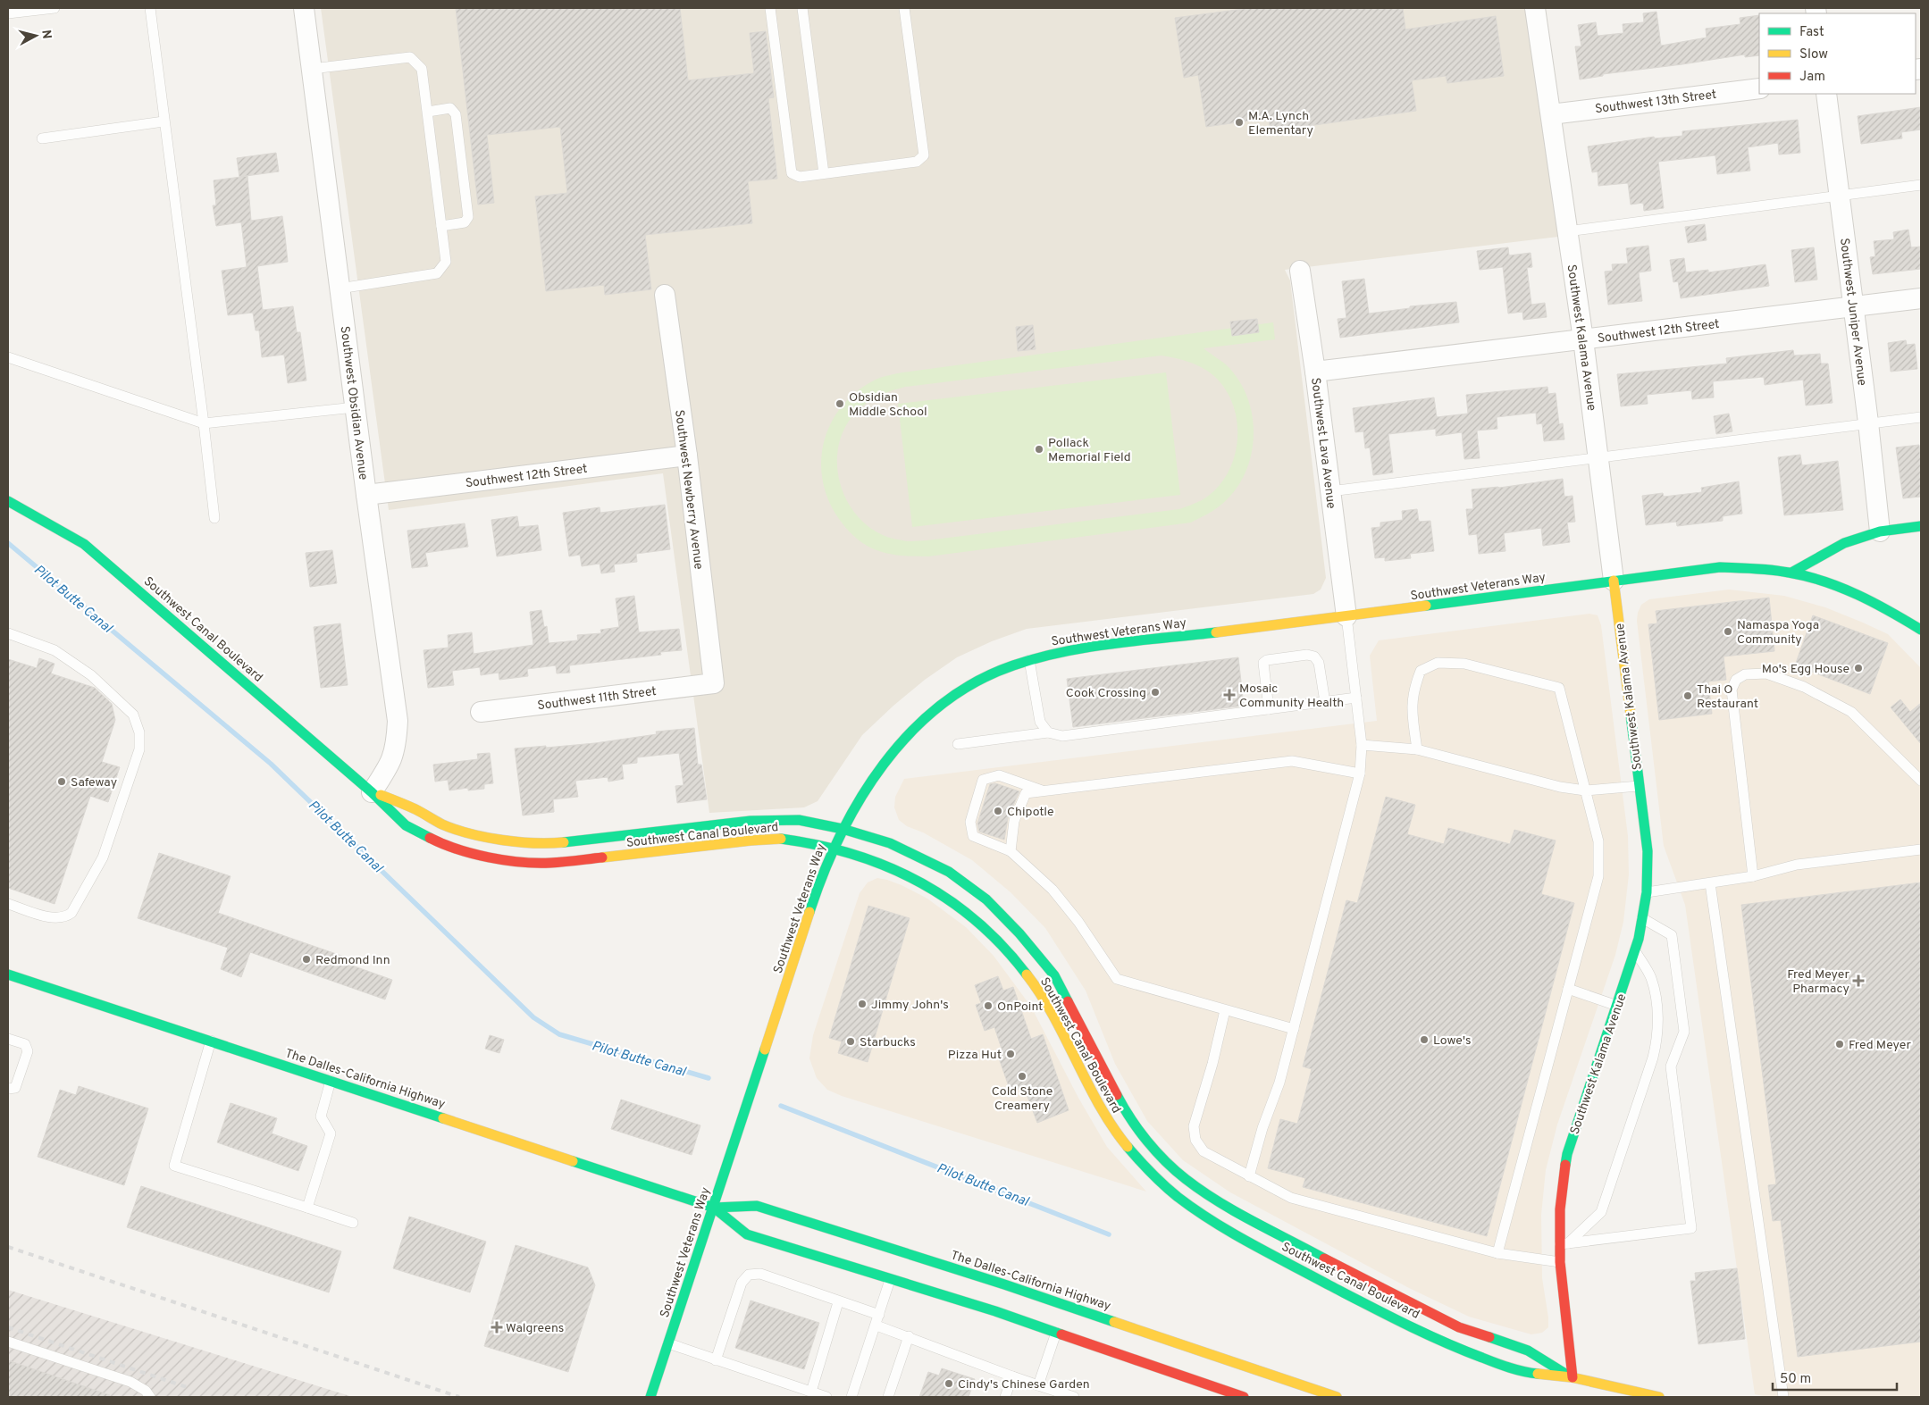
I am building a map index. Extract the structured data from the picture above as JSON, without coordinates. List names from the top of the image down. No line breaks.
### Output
{"streets":{"main road":["Southwest Kalama Avenue","Southwest Veterans Way","Southwest Canal Boulevard","The Dalles-California Highway"],"street":["Southwest 13th Street","Southwest Juniper Avenue","Southwest 12th Street","Southwest Obsidian Avenue","Southwest Lava Avenue","Southwest Newberry Avenue","Southwest 11th Street"]},"crossings":[["Southwest 13th Street","Southwest Kalama Avenue"],["Southwest Juniper Avenue","Southwest 12th Street"],["Southwest 12th Street","Southwest Kalama Avenue"],["Southwest 12th Street","Southwest Obsidian Avenue"],["Southwest 12th Street","Southwest Lava Avenue"],["Southwest 12th Street","Southwest Newberry Avenue"],["Southwest Kalama Avenue","Southwest Veterans Way"],["Southwest Kalama Avenue","Southwest Canal Boulevard"],["Southwest Obsidian Avenue","Southwest Canal Boulevard"],["Southwest Lava Avenue","Southwest Veterans Way"],["Southwest Newberry Avenue","Southwest 11th Street"],["Southwest Veterans Way","Southwest Canal Boulevard"],["Southwest Veterans Way","The Dalles-California Highway"]],"water":["Pilot Butte Canal"],"places":{"other":["M.A. Lynch Elementary","Obsidian Middle School","Pollack Memorial Field","Namaspa Yoga Community","Mo's Egg House","Cook Crossing","Thai O Restaurant","Safeway","Chipotle","Redmond Inn","Jimmy John's","OnPoint","Lowe's","Starbucks","Fred Meyer","Pizza Hut","Cold Stone Creamery","Cindy's Chinese Garden"],"health":["Mosaic Community Health","Fred Meyer Pharmacy","Walgreens"]},"legend":["Fast","Slow","Jam"],"scale_bar":"50 m","north":"right"}
